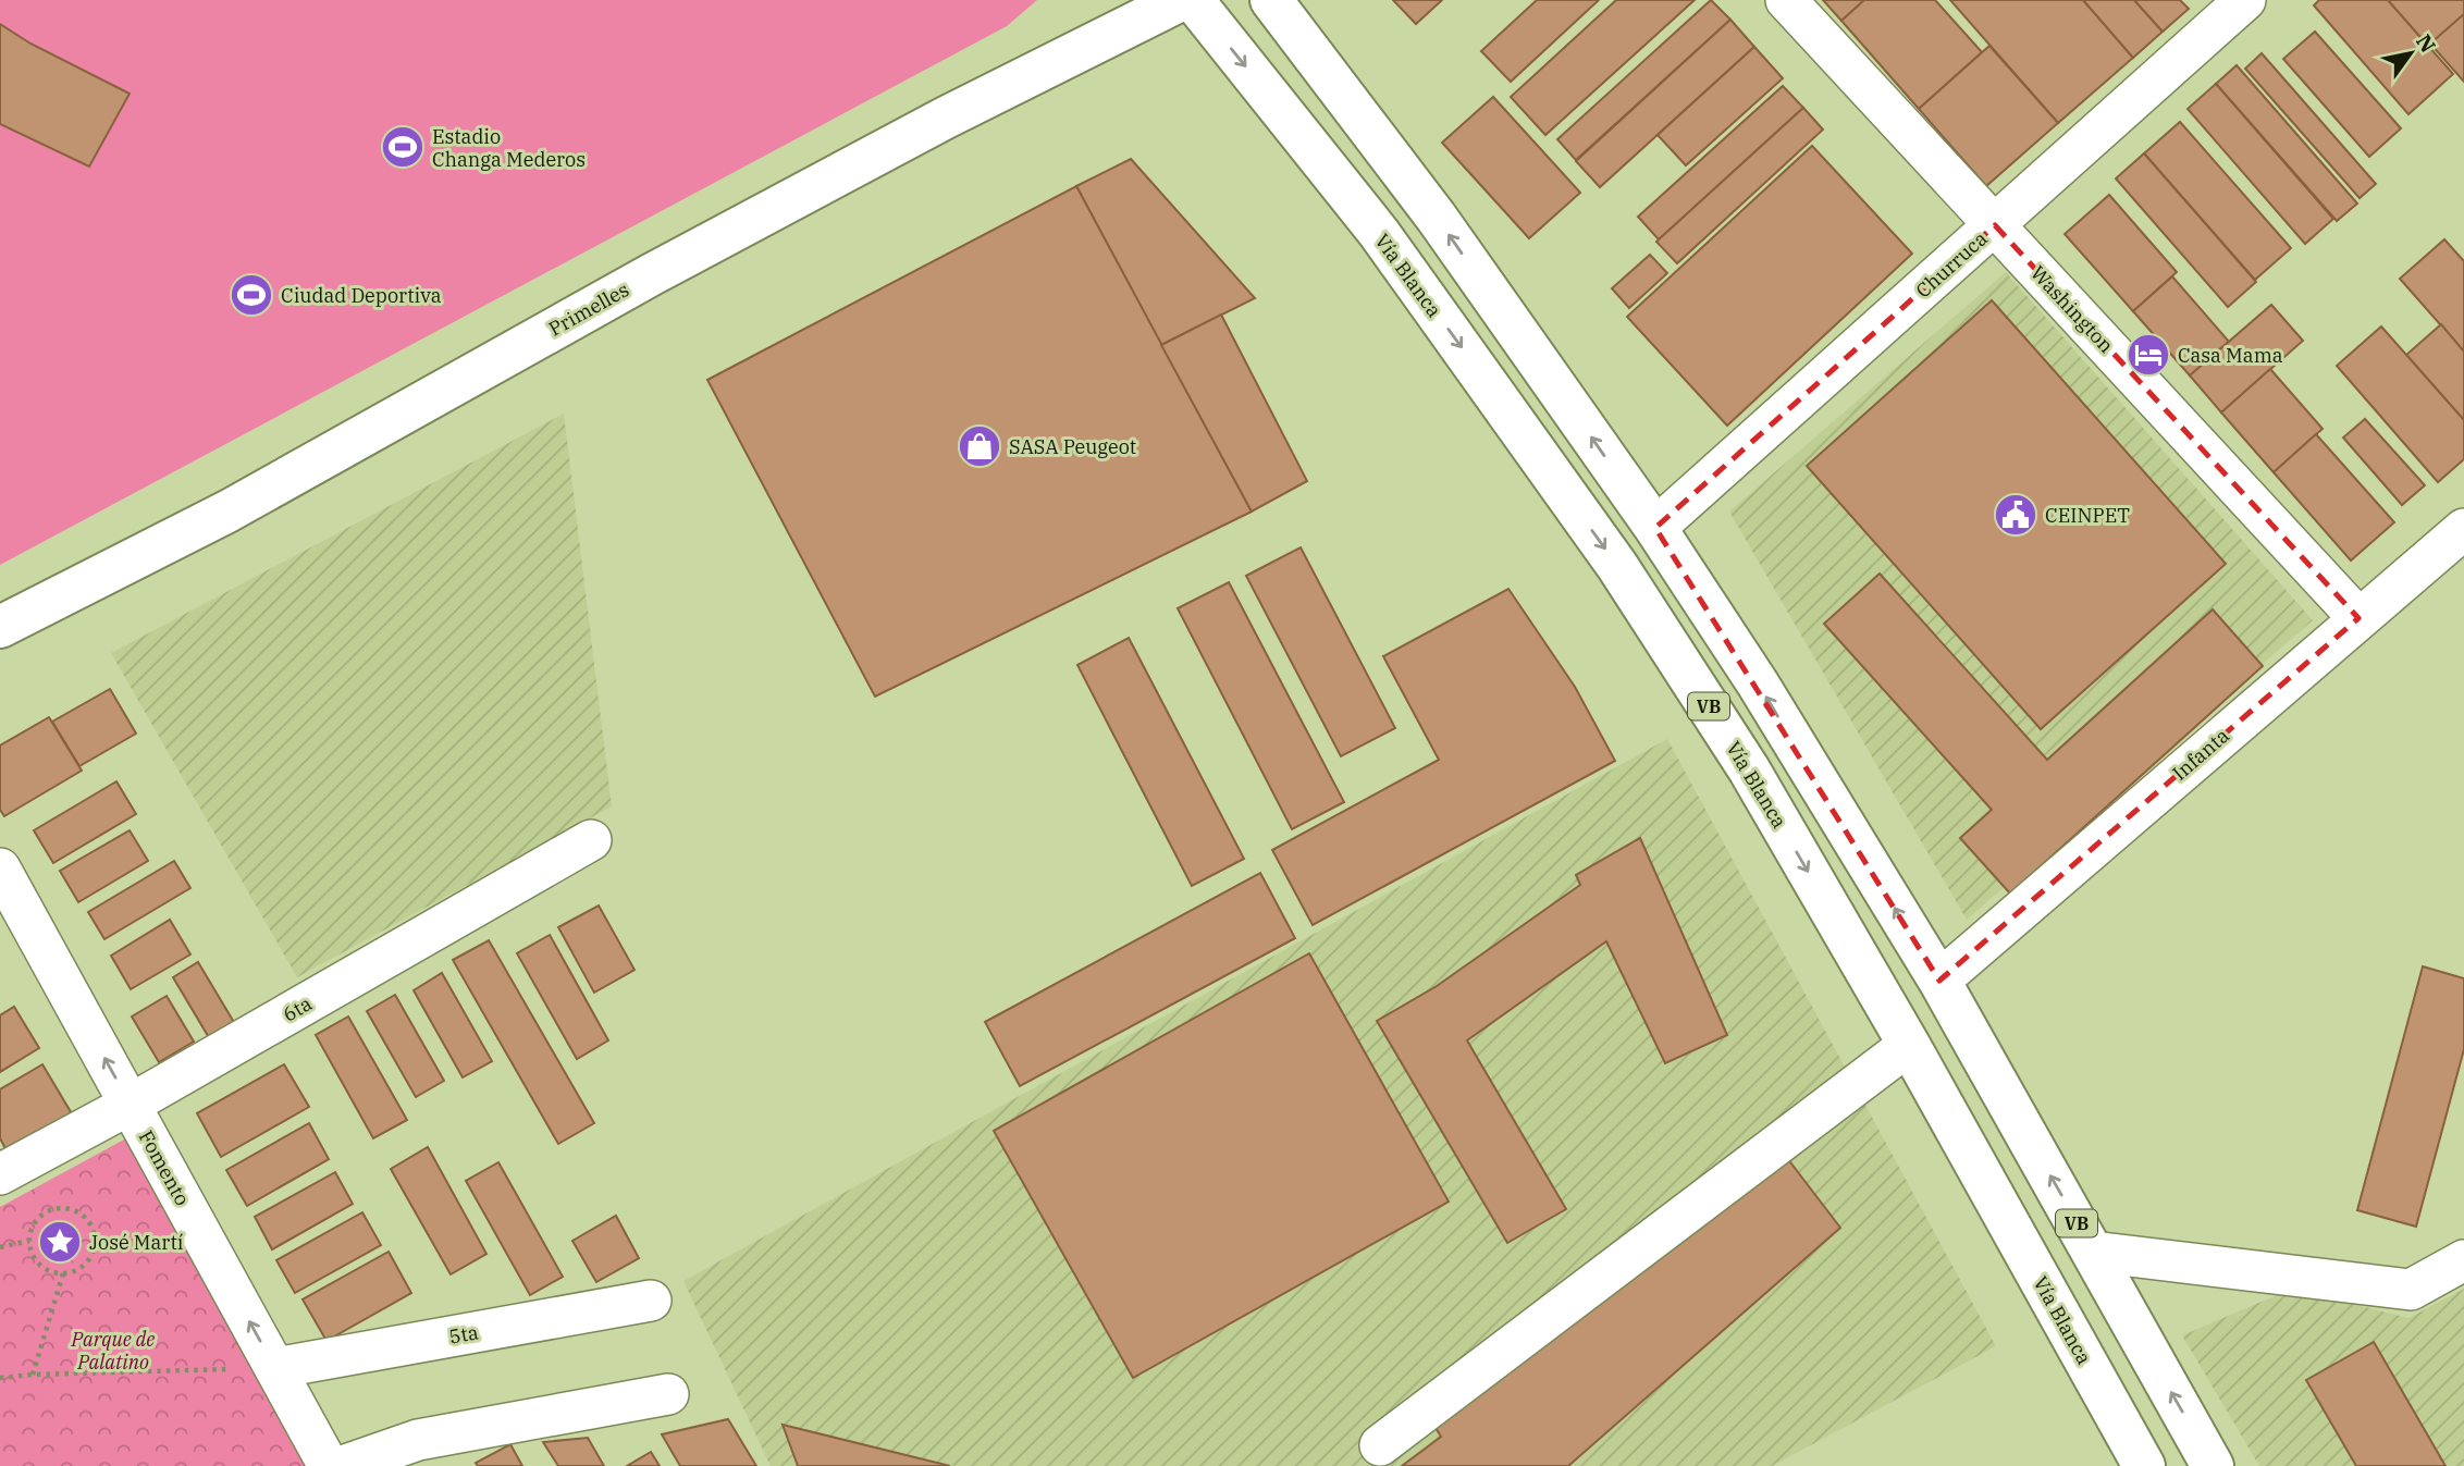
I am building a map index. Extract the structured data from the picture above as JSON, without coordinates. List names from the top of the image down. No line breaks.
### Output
{"streets":{"main road":["Vía Blanca","Primelles","VB"],"street":["Churruca","Washington","Infanta","6ta","Fomento","5ta"]},"crossings":[["Churruca","Washington"],["Churruca","VB"],["Washington","Infanta"],["VB","Infanta"],["6ta","Fomento"],["Fomento","5ta"]],"one_way":["Fomento"],"parks":["Parque de Palatino"],"places":{"sports":["Estadio Changa Mederos","Ciudad Deportiva"],"hotel":["Casa Mama"],"shop":["SASA Peugeot"],"public building":["CEINPET"],"place":["José Martí"]},"north":"top right"}
